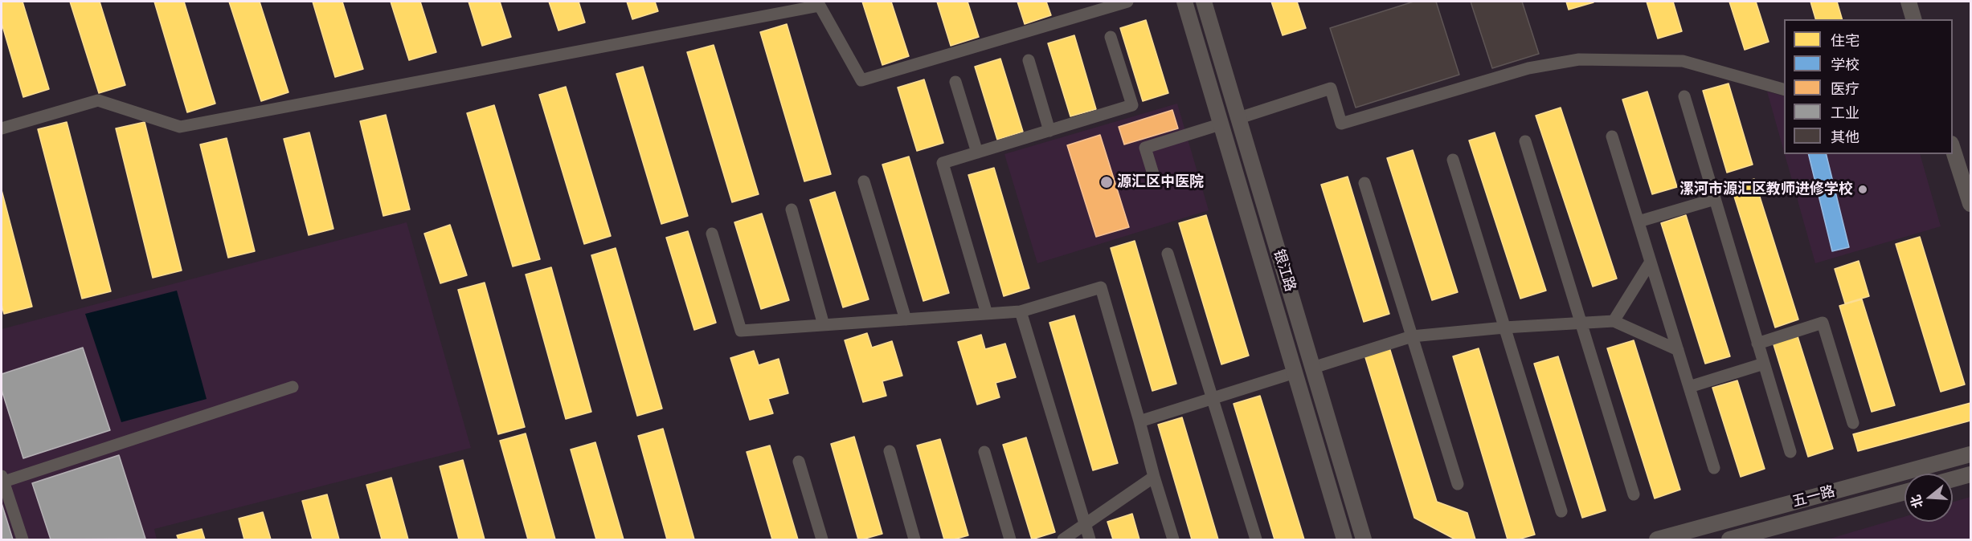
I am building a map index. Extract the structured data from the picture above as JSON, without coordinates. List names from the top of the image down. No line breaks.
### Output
{"streets":{"street":["银江路","五一路"]},"places":["源汇区中医院","漯河市源汇区教师进修学校"],"legend":["住宅","学校","医疗","工业","其他"],"north":"left"}
